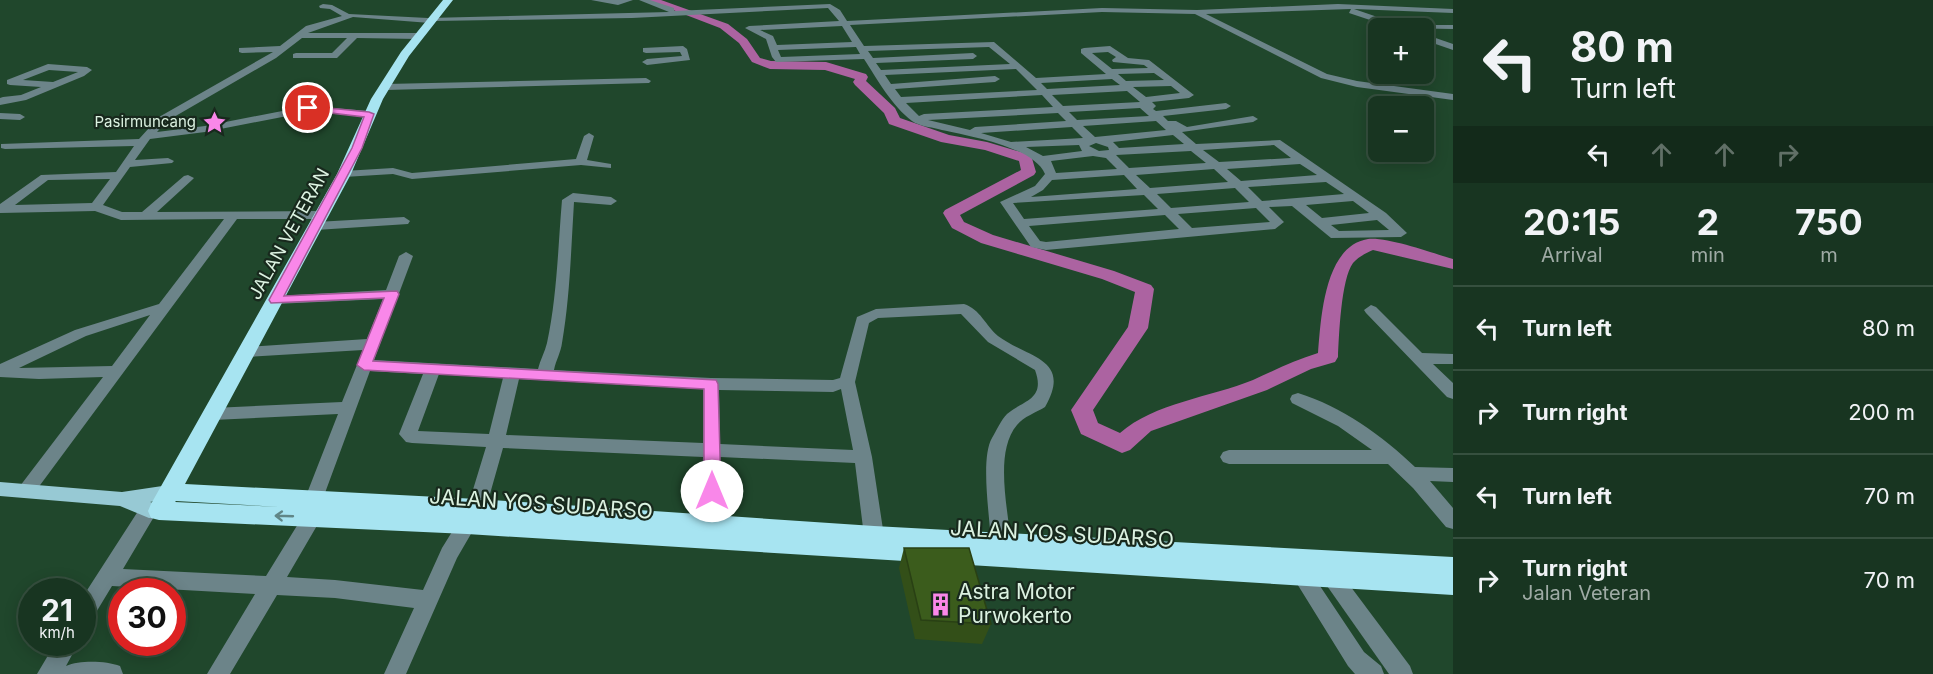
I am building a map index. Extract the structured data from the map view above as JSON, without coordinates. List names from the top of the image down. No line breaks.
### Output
{"streets":{"highway":["JALAN VETERAN","JALAN YOS SUDARSO"]},"crossings":[["JALAN VETERAN","JALAN YOS SUDARSO"]],"places":{"place":["Pasirmuncang"],"building":["Astra Motor Purwokerto"]},"page":{"turn":["80 m","Turn left"],"map_buttons":["+","−"],"eta":["20:15","Arrival","2","min","750","m"],"list":[{"name":"Turn left","value":"80 m"},{"name":"Turn right","value":"200 m"},{"name":"Turn left","value":"70 m"},{"name":"Turn right","note":"Jalan Veteran","value":"70 m"}],"speed":"21 km/h","limit":"30"}}
